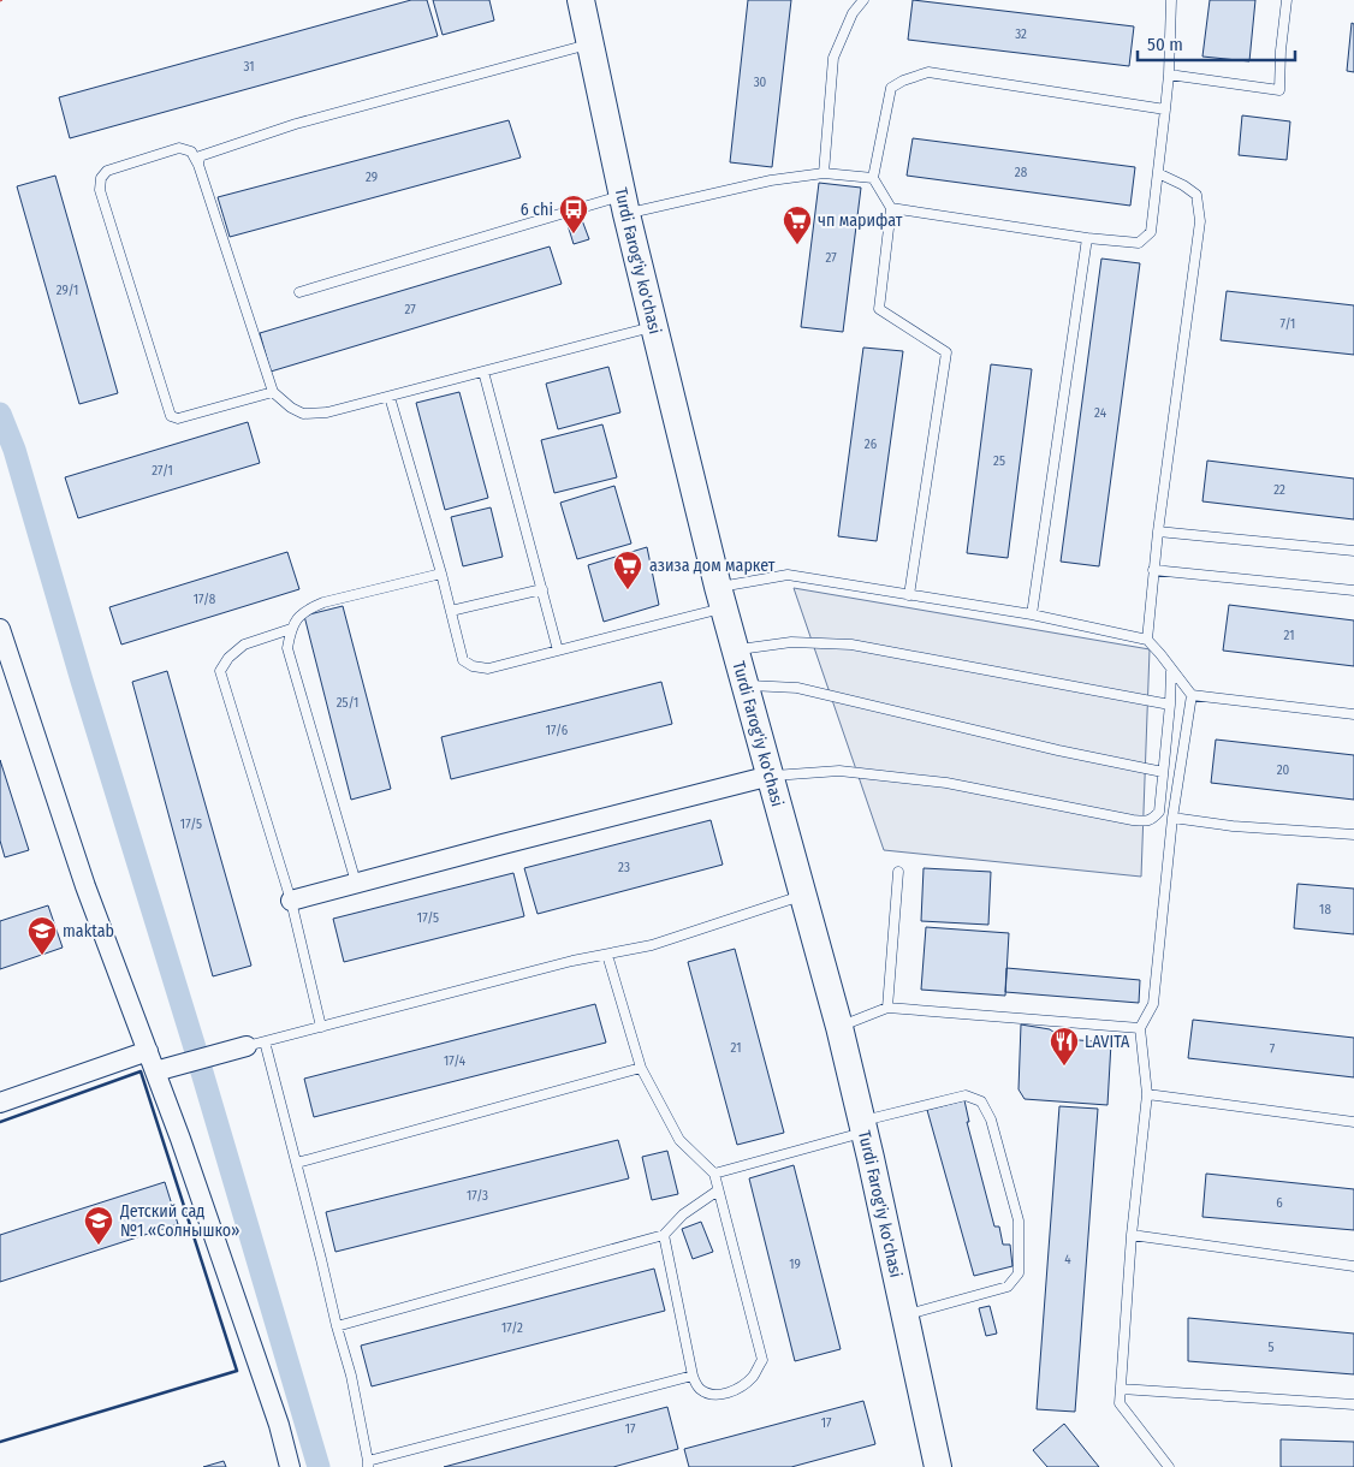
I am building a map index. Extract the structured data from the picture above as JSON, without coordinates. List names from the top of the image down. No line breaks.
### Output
{"streets":{"street":["Turdi Farog'iy ko'chasi"]},"places":{"bus stop":["6 chi"],"supermarket":["чп марифат","азиза дом маркет"],"school or university":["maktab","Детский сад №1 «Солнышко»"],"restaurant":["LAVITA"]},"house_numbers":["32","31","30","28","29","27","29/1","27","7/1","24","26","25","27/1","22","17/8","21","25/1","17/6","20","17/5","23","18","17/5","21","7","17/4","17/3","6","4","19","17/2","5","17","17"],"scale_bar":"50 m"}
